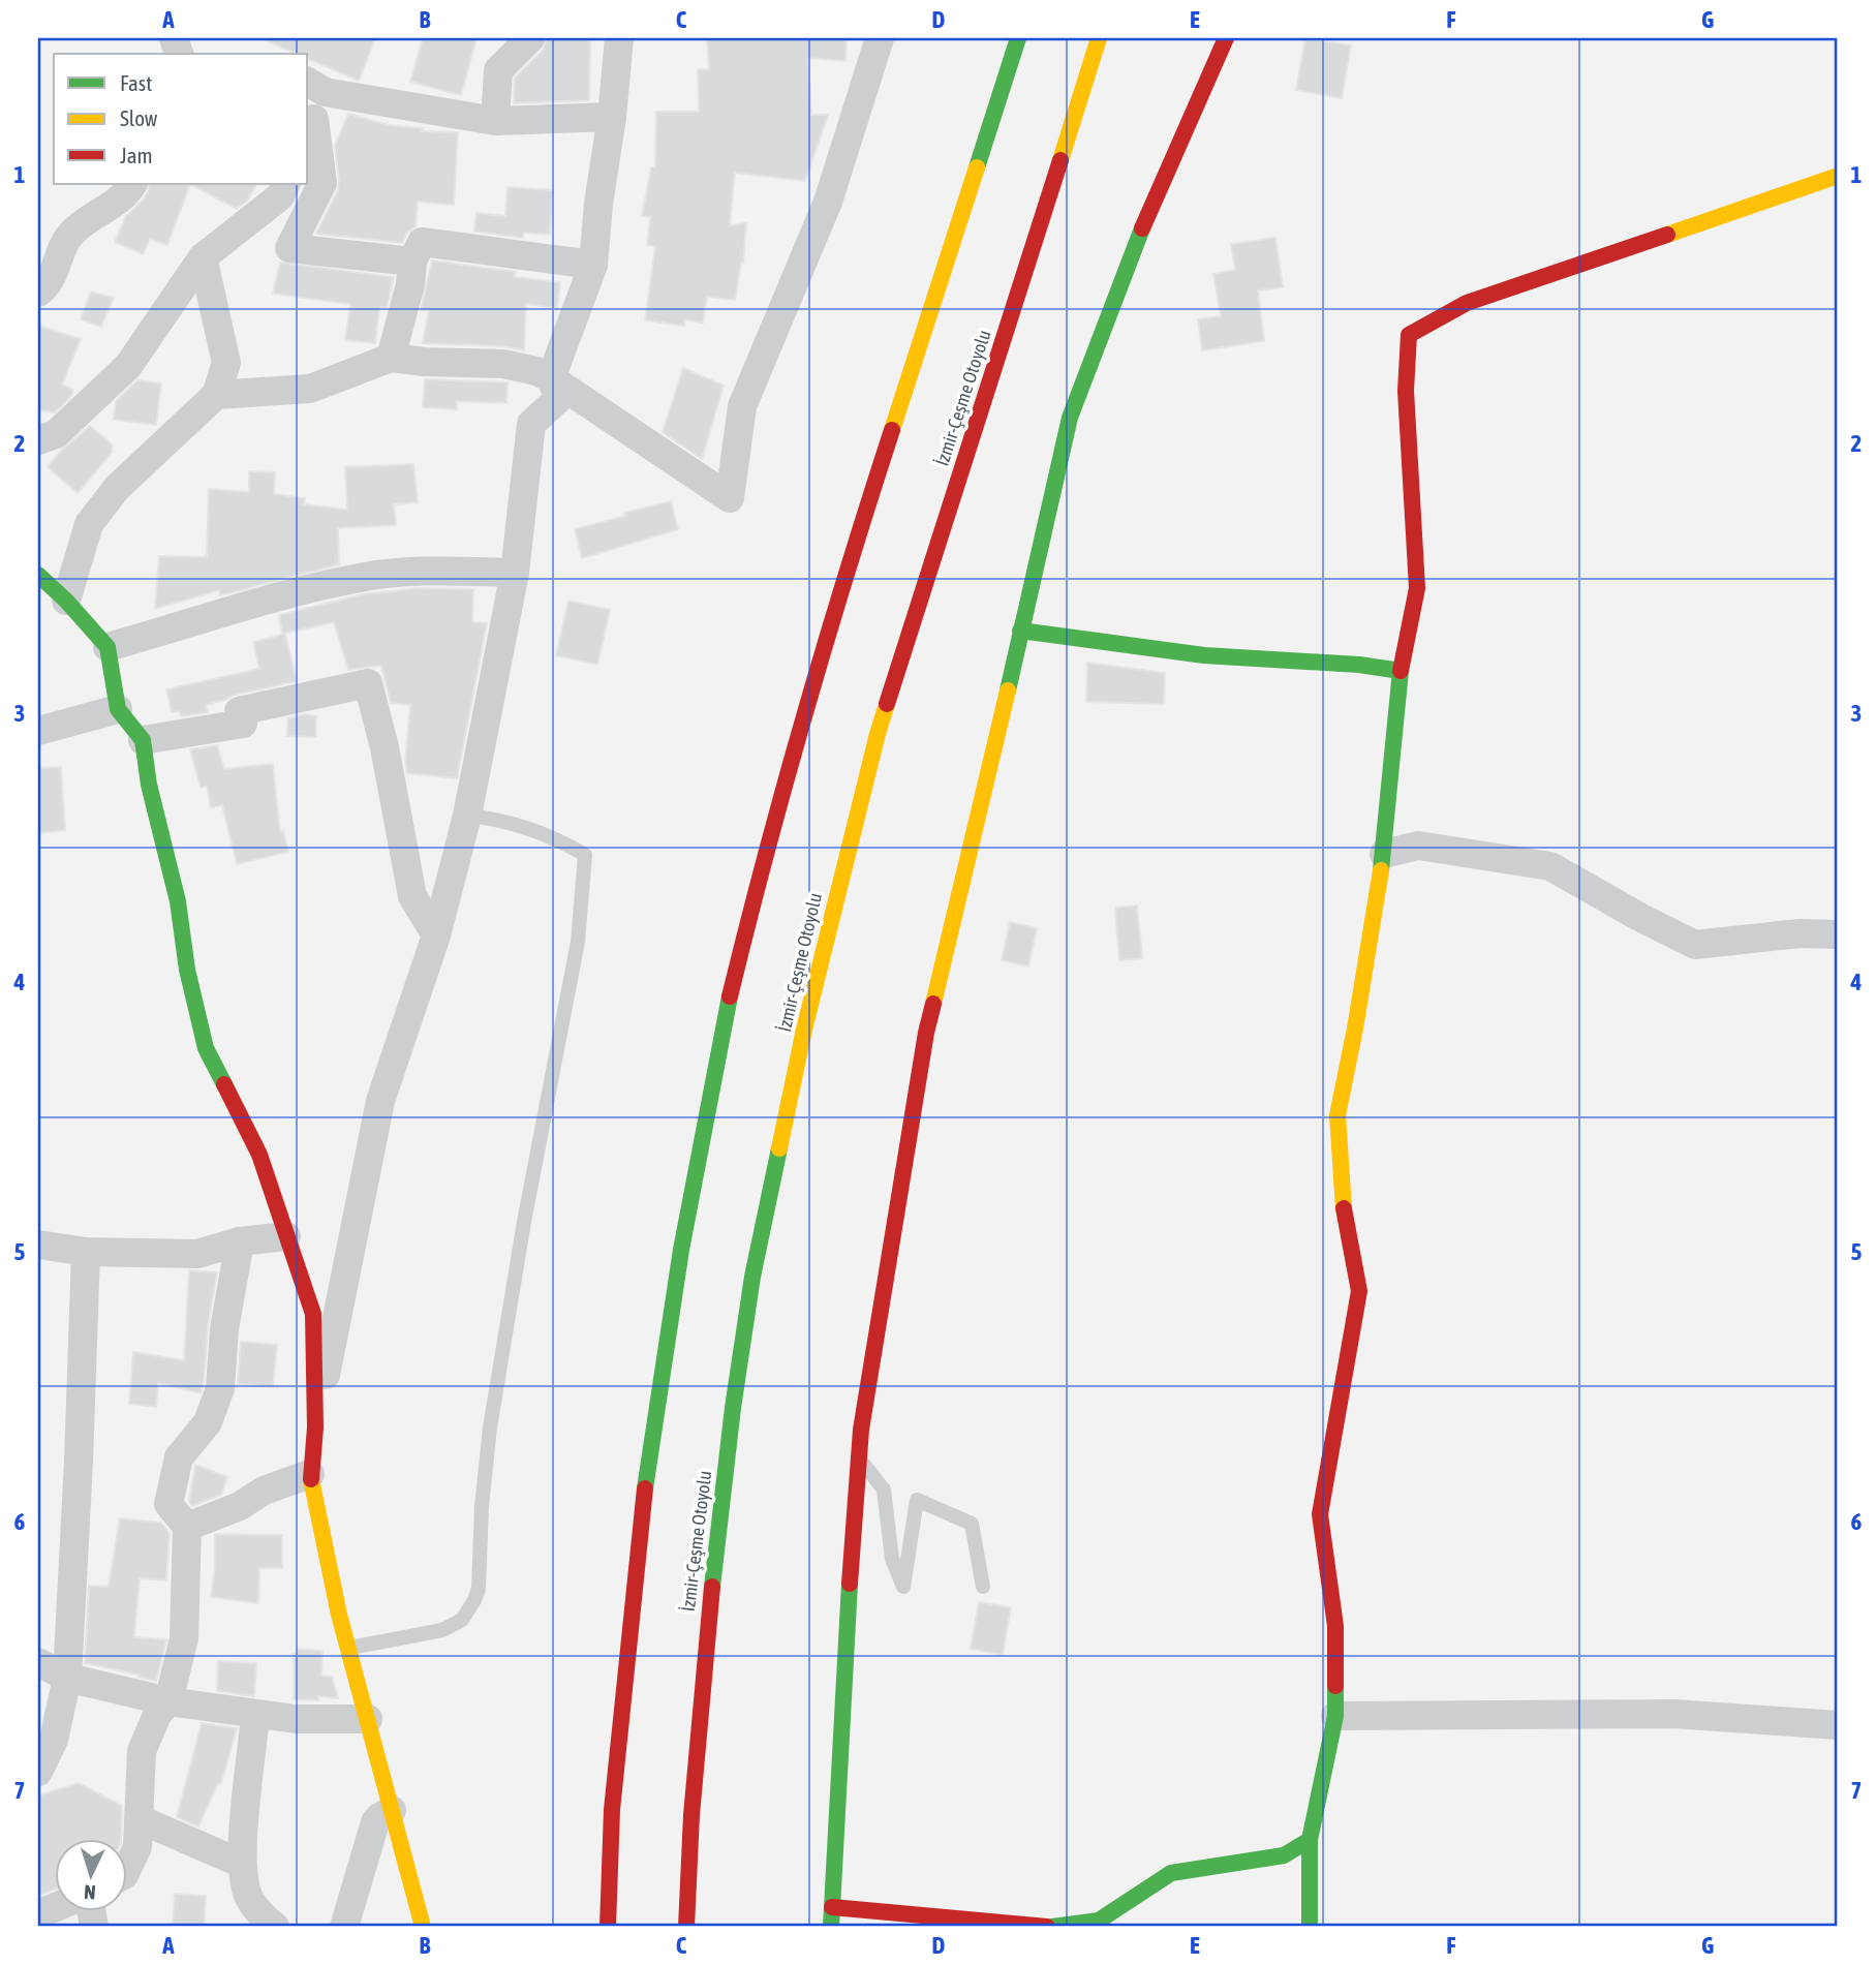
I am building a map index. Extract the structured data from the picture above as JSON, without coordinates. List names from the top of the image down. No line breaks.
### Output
{"streets":{"main road":["İzmir-Çeşme Otoyolu"]},"legend":["Fast","Slow","Jam"],"north":"bottom","grid":{"columns":["A","B","C","D","E","F","G"],"rows":["1","2","3","4","5","6","7"]}}
